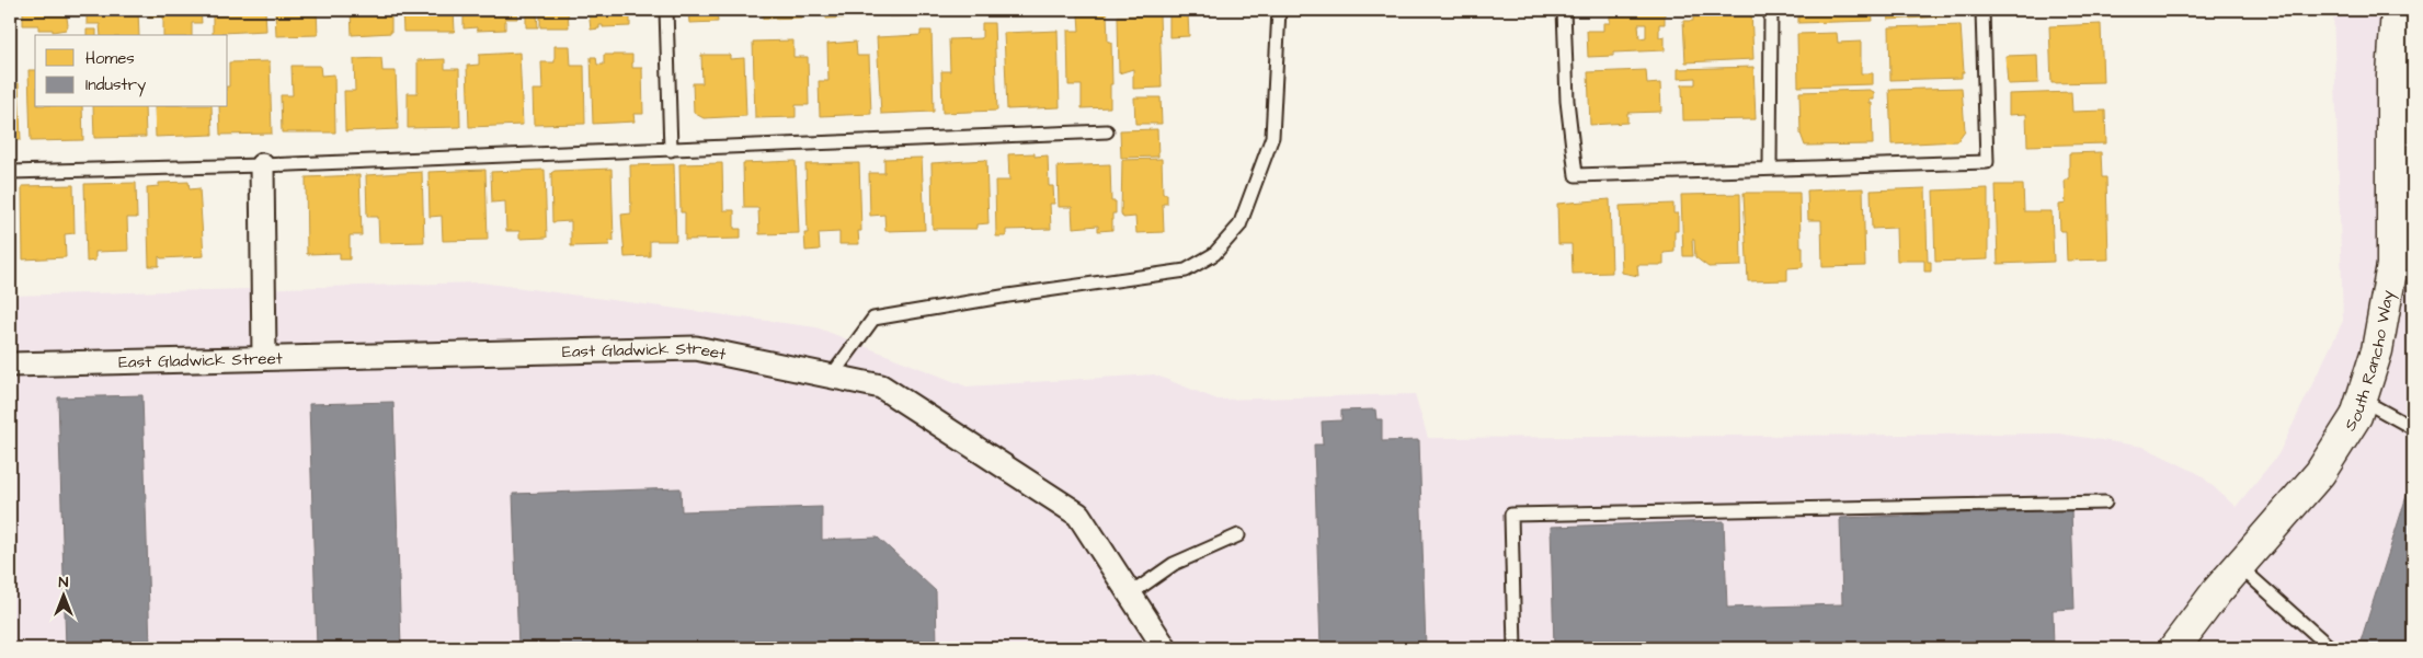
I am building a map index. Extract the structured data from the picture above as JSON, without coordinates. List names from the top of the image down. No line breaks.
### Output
{"streets":{"street":["East Gladwick Street","South Rancho Way"]},"legend":["Homes","Industry"],"north":"top"}
